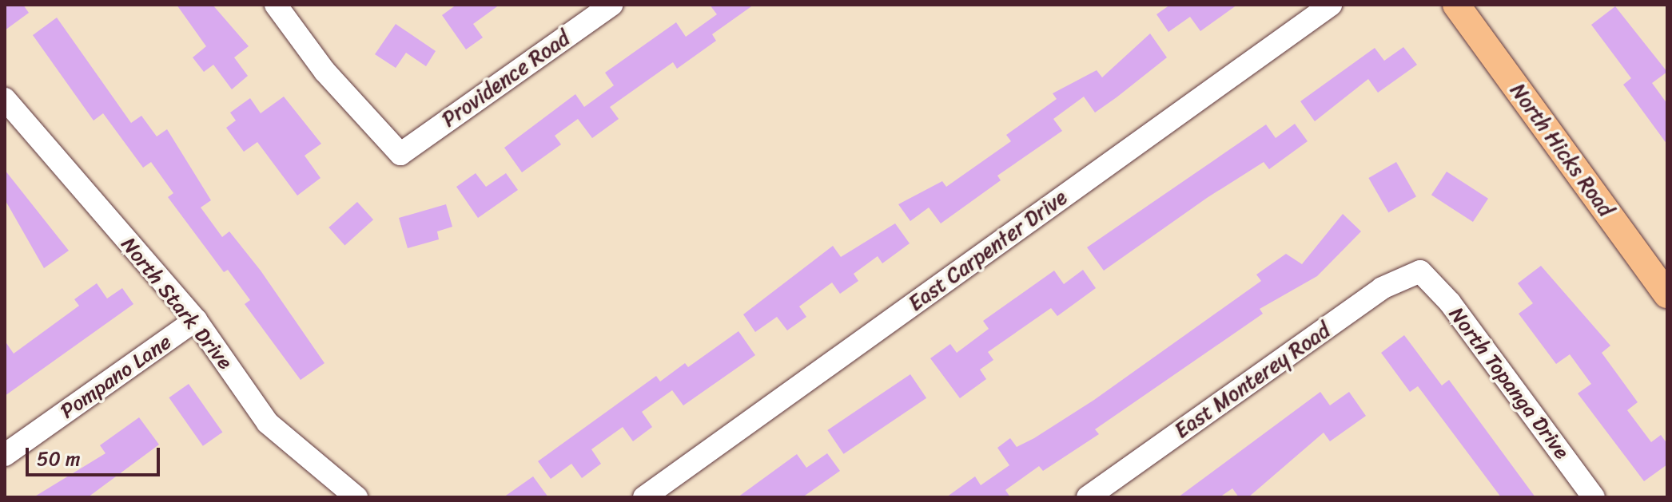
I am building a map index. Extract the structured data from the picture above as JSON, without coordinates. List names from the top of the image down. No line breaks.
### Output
{"streets":{"main road":["North Hicks Road"],"street":["Providence Road","East Carpenter Drive","North Stark Drive","Pompano Lane","East Monterey Road","North Topanga Drive"]},"crossings":[["North Stark Drive","Pompano Lane"],["East Monterey Road","North Topanga Drive"]],"scale_bar":"50 m"}
